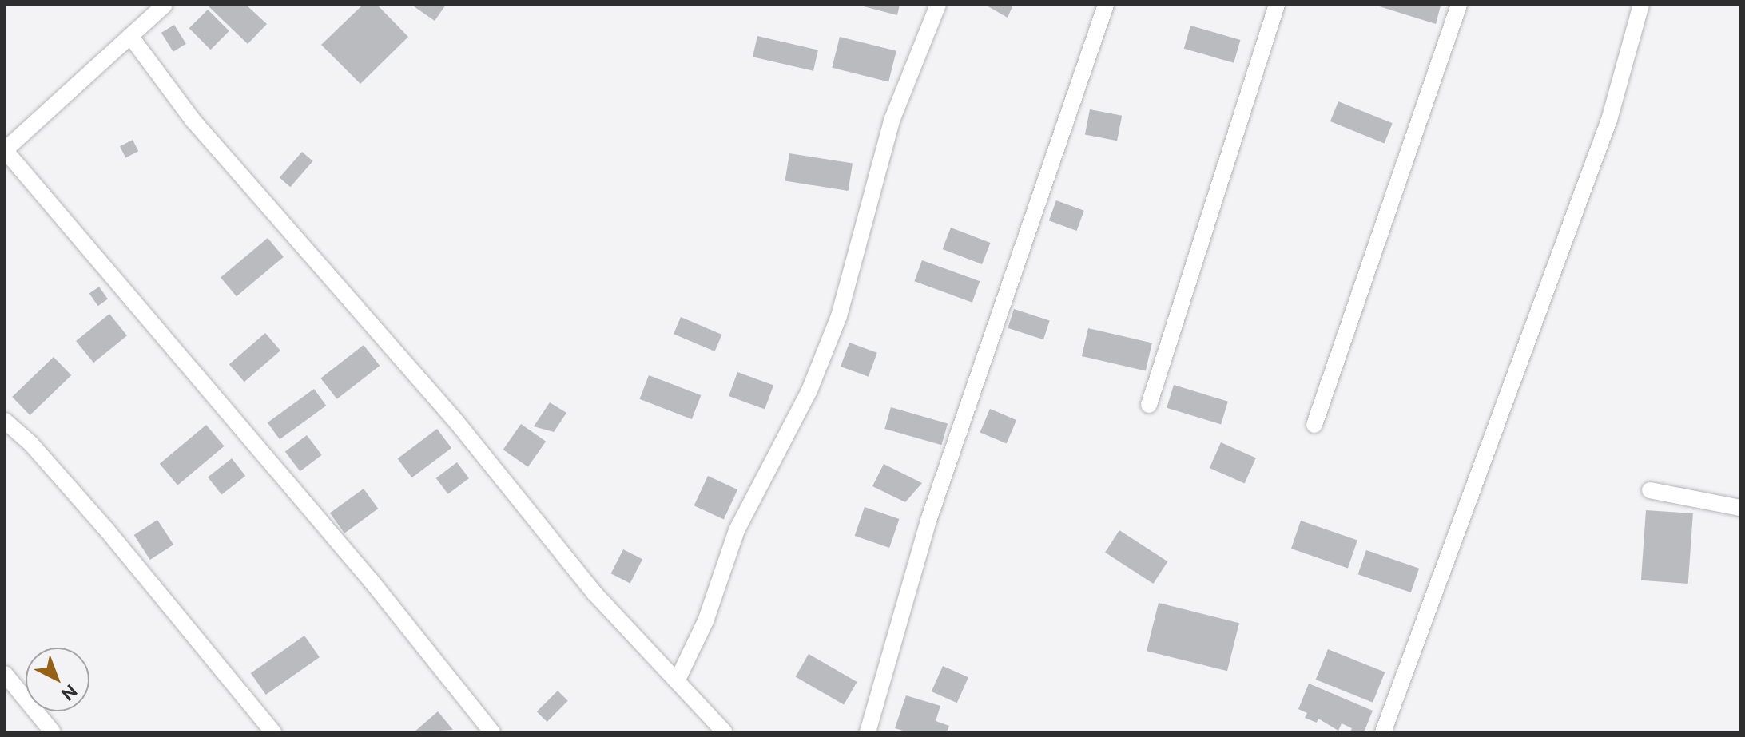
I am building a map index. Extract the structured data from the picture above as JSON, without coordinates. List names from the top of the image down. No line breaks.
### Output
{"north":"bottom right"}
